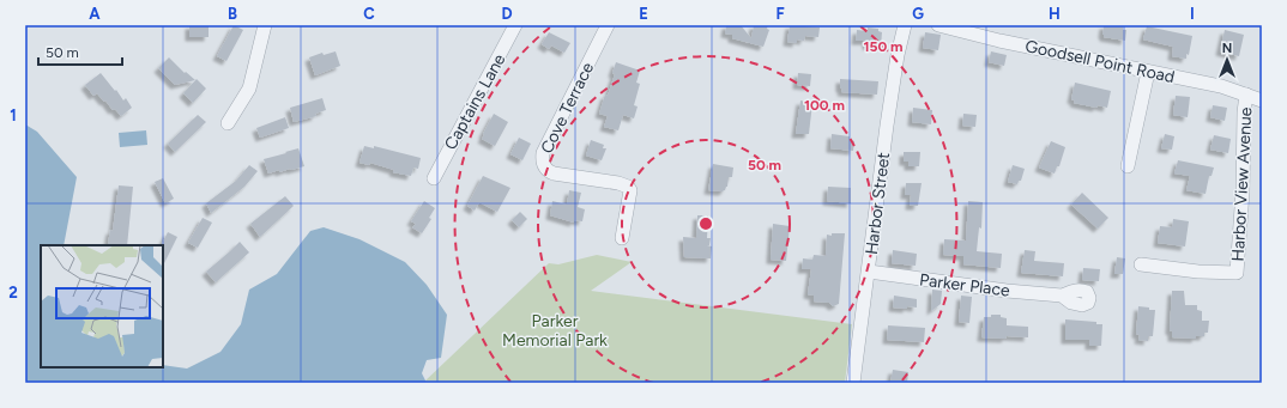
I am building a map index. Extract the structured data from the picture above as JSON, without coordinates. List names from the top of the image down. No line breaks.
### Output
{"streets":{"street":["Goodsell Point Road","Captains Lane","Cove Terrace","Harbor View Avenue","Harbor Street","Parker Place"]},"crossings":[["Goodsell Point Road","Harbor View Avenue"],["Harbor Street","Parker Place"]],"parks":["Parker Memorial Park"],"scale_bar":"50 m","north":"top","grid":{"columns":["A","B","C","D","E","F","G","H","I"],"rows":["1","2"]},"rings":["150 m","100 m","50 m"]}
